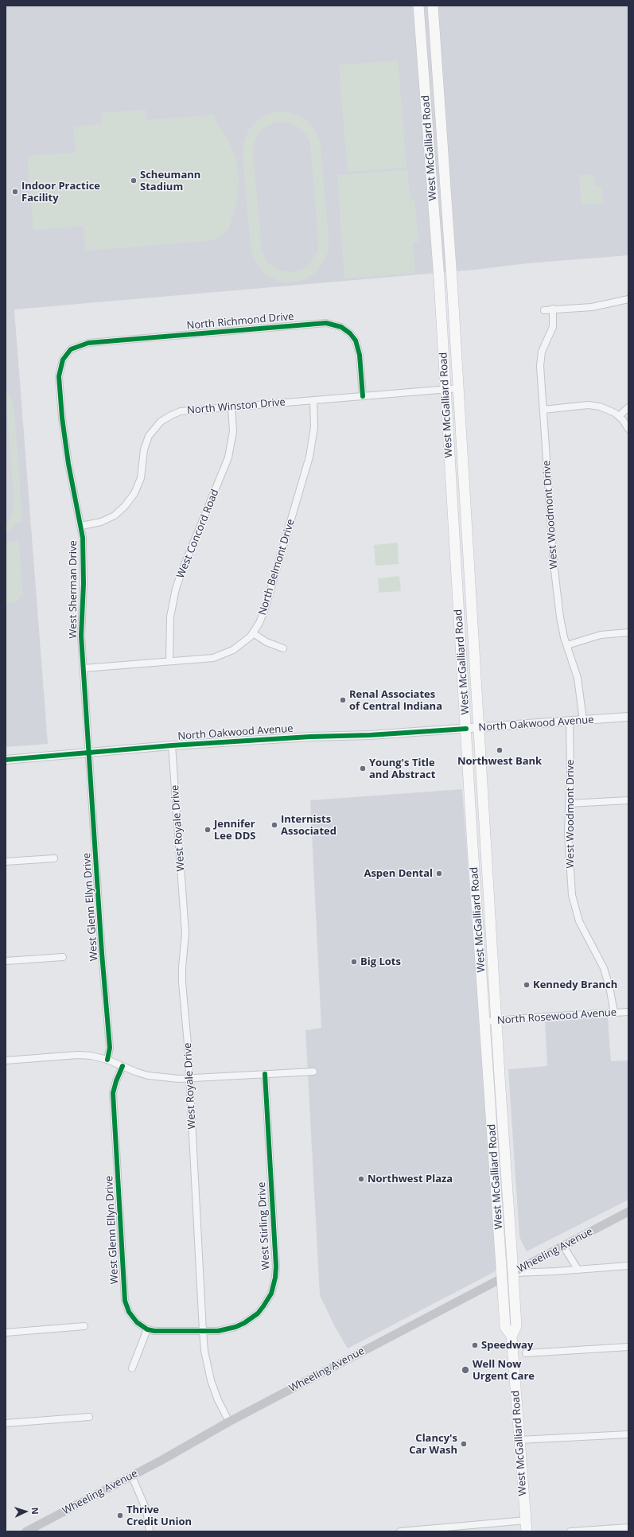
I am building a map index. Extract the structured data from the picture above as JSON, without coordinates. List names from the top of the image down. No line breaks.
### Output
{"streets":{"main road":["West McGalliard Road","Wheeling Avenue"],"street":["North Richmond Drive","North Winston Drive","West Woodmont Drive","West Concord Road","North Belmont Drive","West Sherman Drive","North Oakwood Avenue","West Royale Drive","West Glenn Ellyn Drive","North Rosewood Avenue","West Stirling Drive"]},"crossings":[["West McGalliard Road","North Winston Drive"],["West McGalliard Road","North Oakwood Avenue"],["West McGalliard Road","North Rosewood Avenue"],["West McGalliard Road","Wheeling Avenue"],["North Richmond Drive","North Winston Drive"],["North Richmond Drive","West Sherman Drive"],["North Winston Drive","West Concord Road"],["North Winston Drive","North Belmont Drive"],["North Winston Drive","West Sherman Drive"],["West Woodmont Drive","North Oakwood Avenue"],["West Woodmont Drive","North Rosewood Avenue"],["West Concord Road","North Belmont Drive"],["North Belmont Drive","West Sherman Drive"],["West Sherman Drive","North Oakwood Avenue"],["West Sherman Drive","West Glenn Ellyn Drive"],["North Oakwood Avenue","West Royale Drive"],["North Oakwood Avenue","West Glenn Ellyn Drive"],["West Royale Drive","West Stirling Drive"],["West Royale Drive","Wheeling Avenue"]],"places":["Scheumann Stadium","Indoor Practice Facility","Renal Associates of Central Indiana","Northwest Bank","Young's Title and Abstract","Internists Associated","Jennifer Lee DDS","Aspen Dental","Big Lots","Kennedy Branch","Northwest Plaza","Speedway","Well Now Urgent Care","Clancy's Car Wash","Thrive Credit Union"],"north":"right"}
